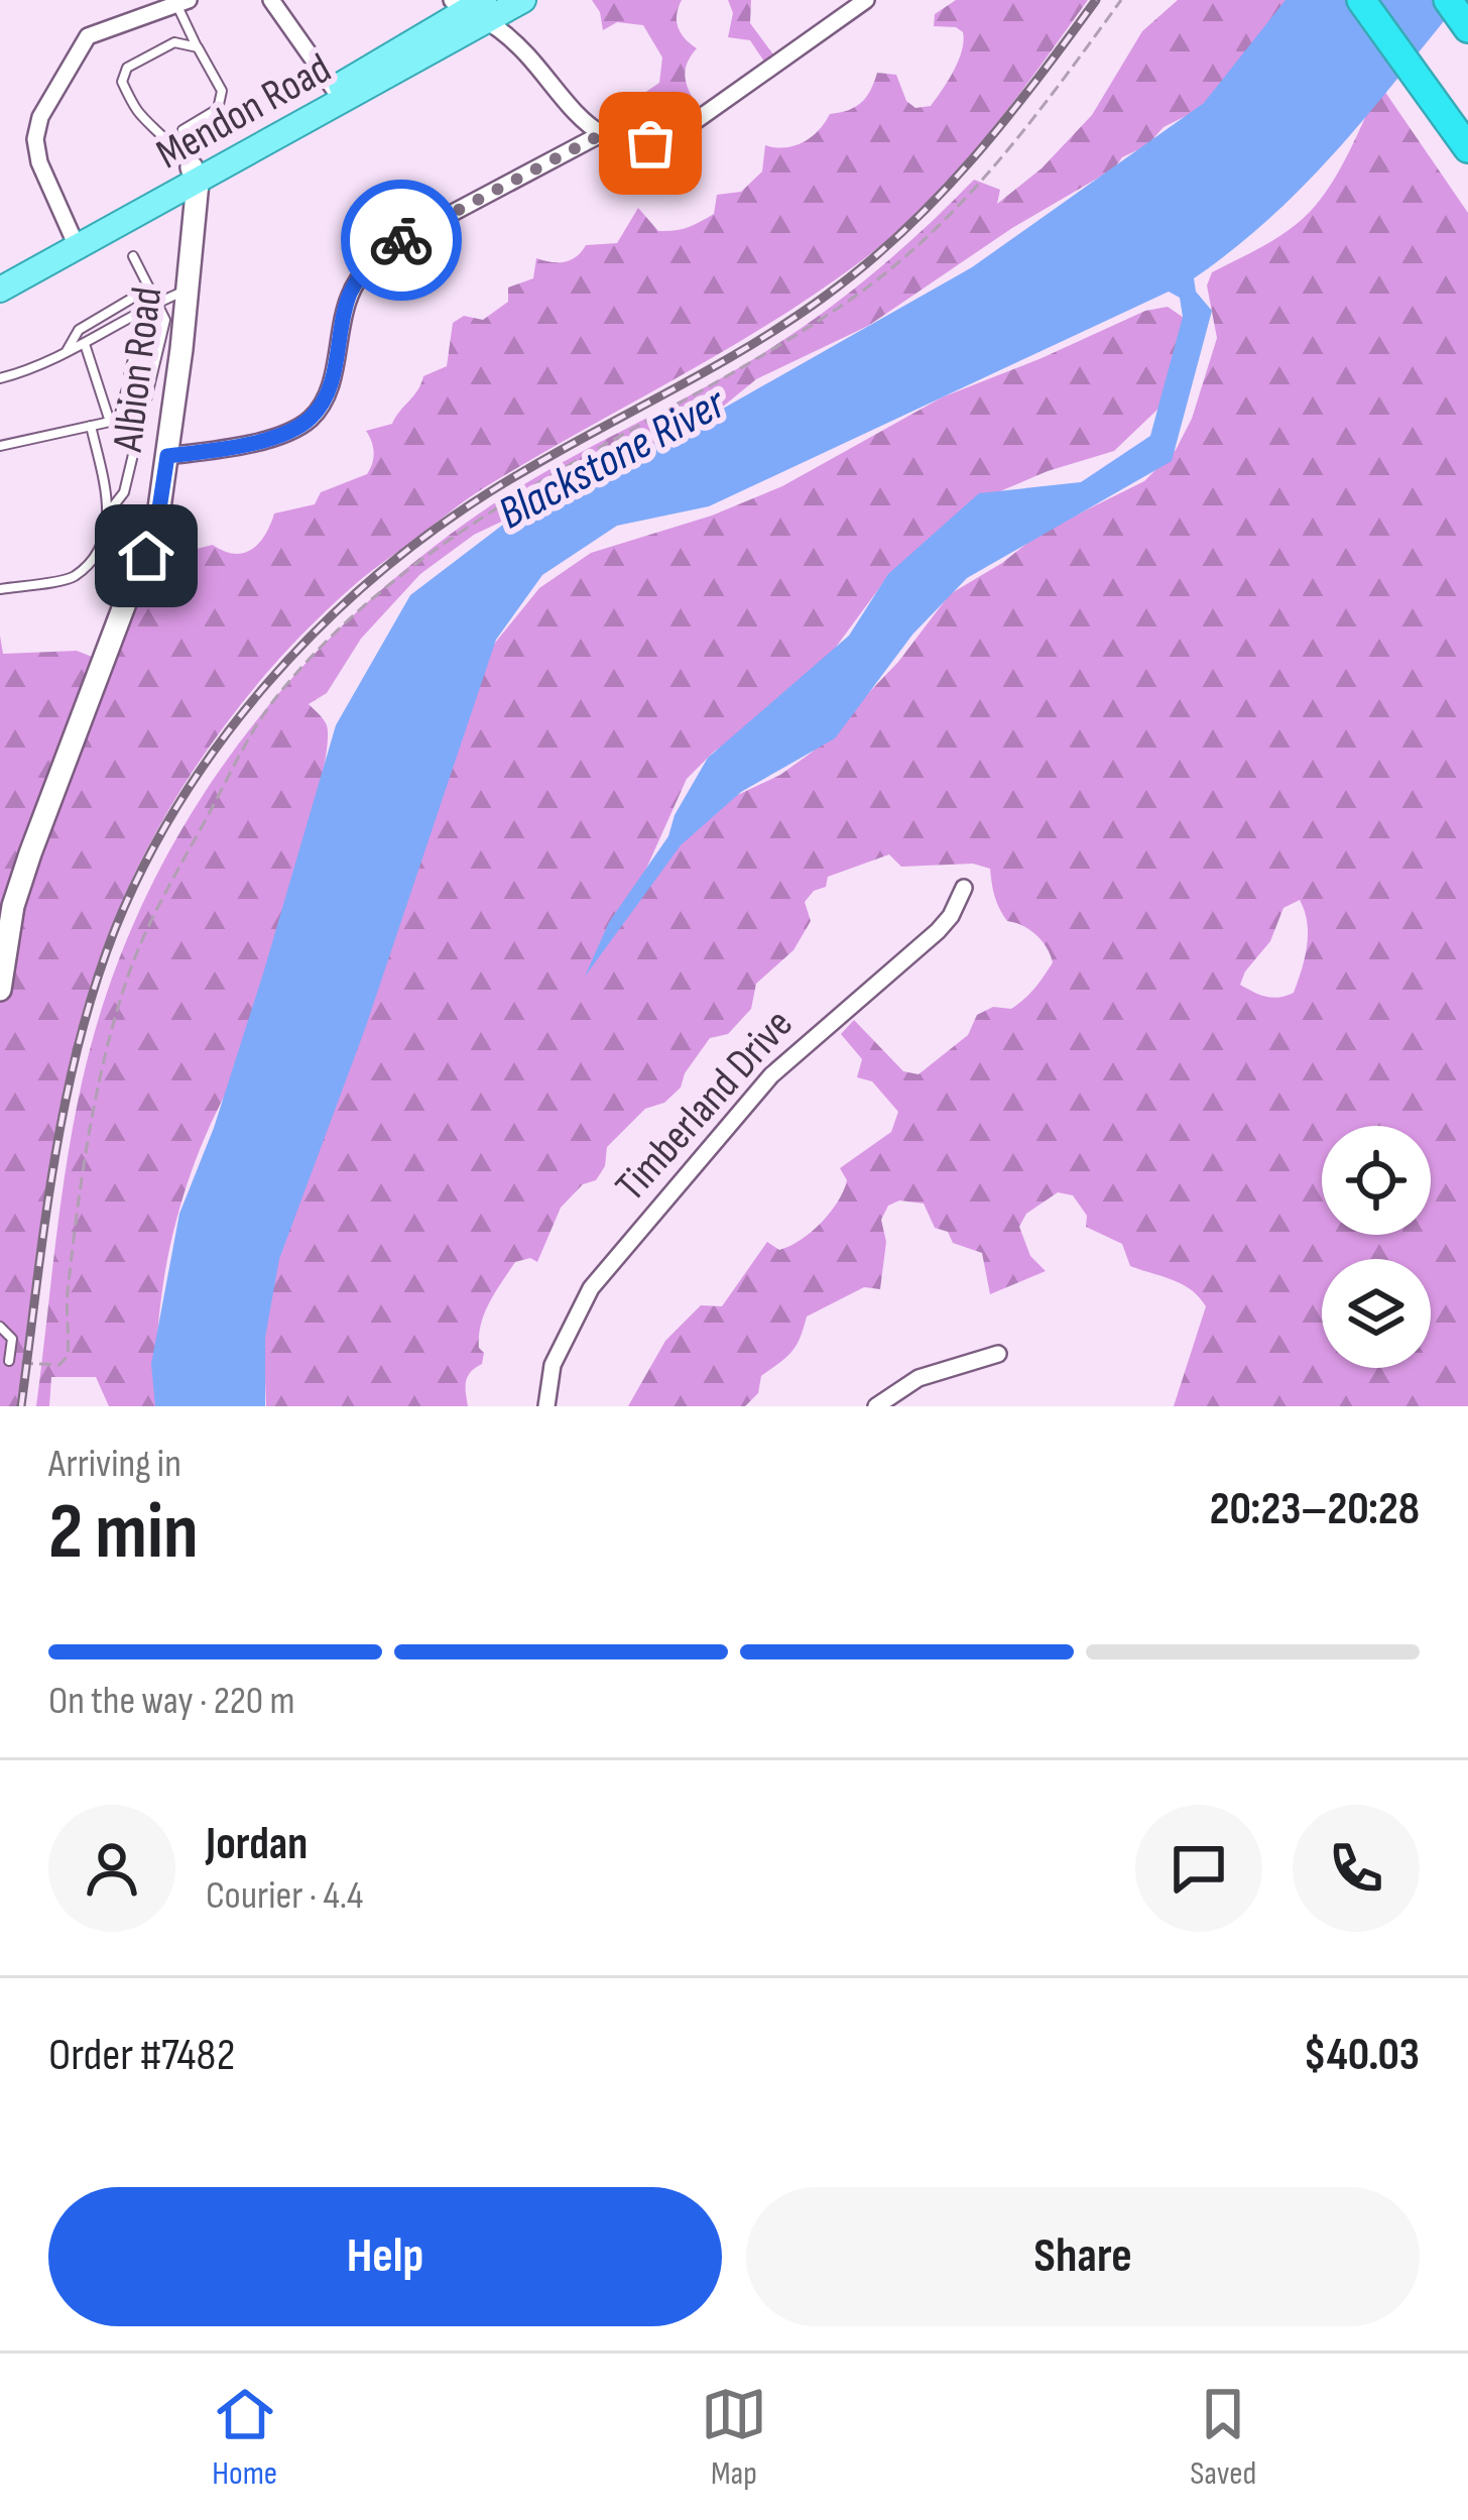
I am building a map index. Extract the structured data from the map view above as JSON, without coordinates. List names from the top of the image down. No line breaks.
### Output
{"streets":{"main road":["Mendon Road"],"street":["Albion Road","Timberland Drive"]},"crossings":[["Mendon Road","Albion Road"]],"water":["Blackstone River"],"page":{"heading":["2 min","Arriving in","20:23–20:28"],"panel":["Jordan","Courier · 4.4","Order #7482","$40.03"],"bar":"On the way · 220 m","buttons":["Help","Share"],"tabs":["Home","Map","Saved"]}}
